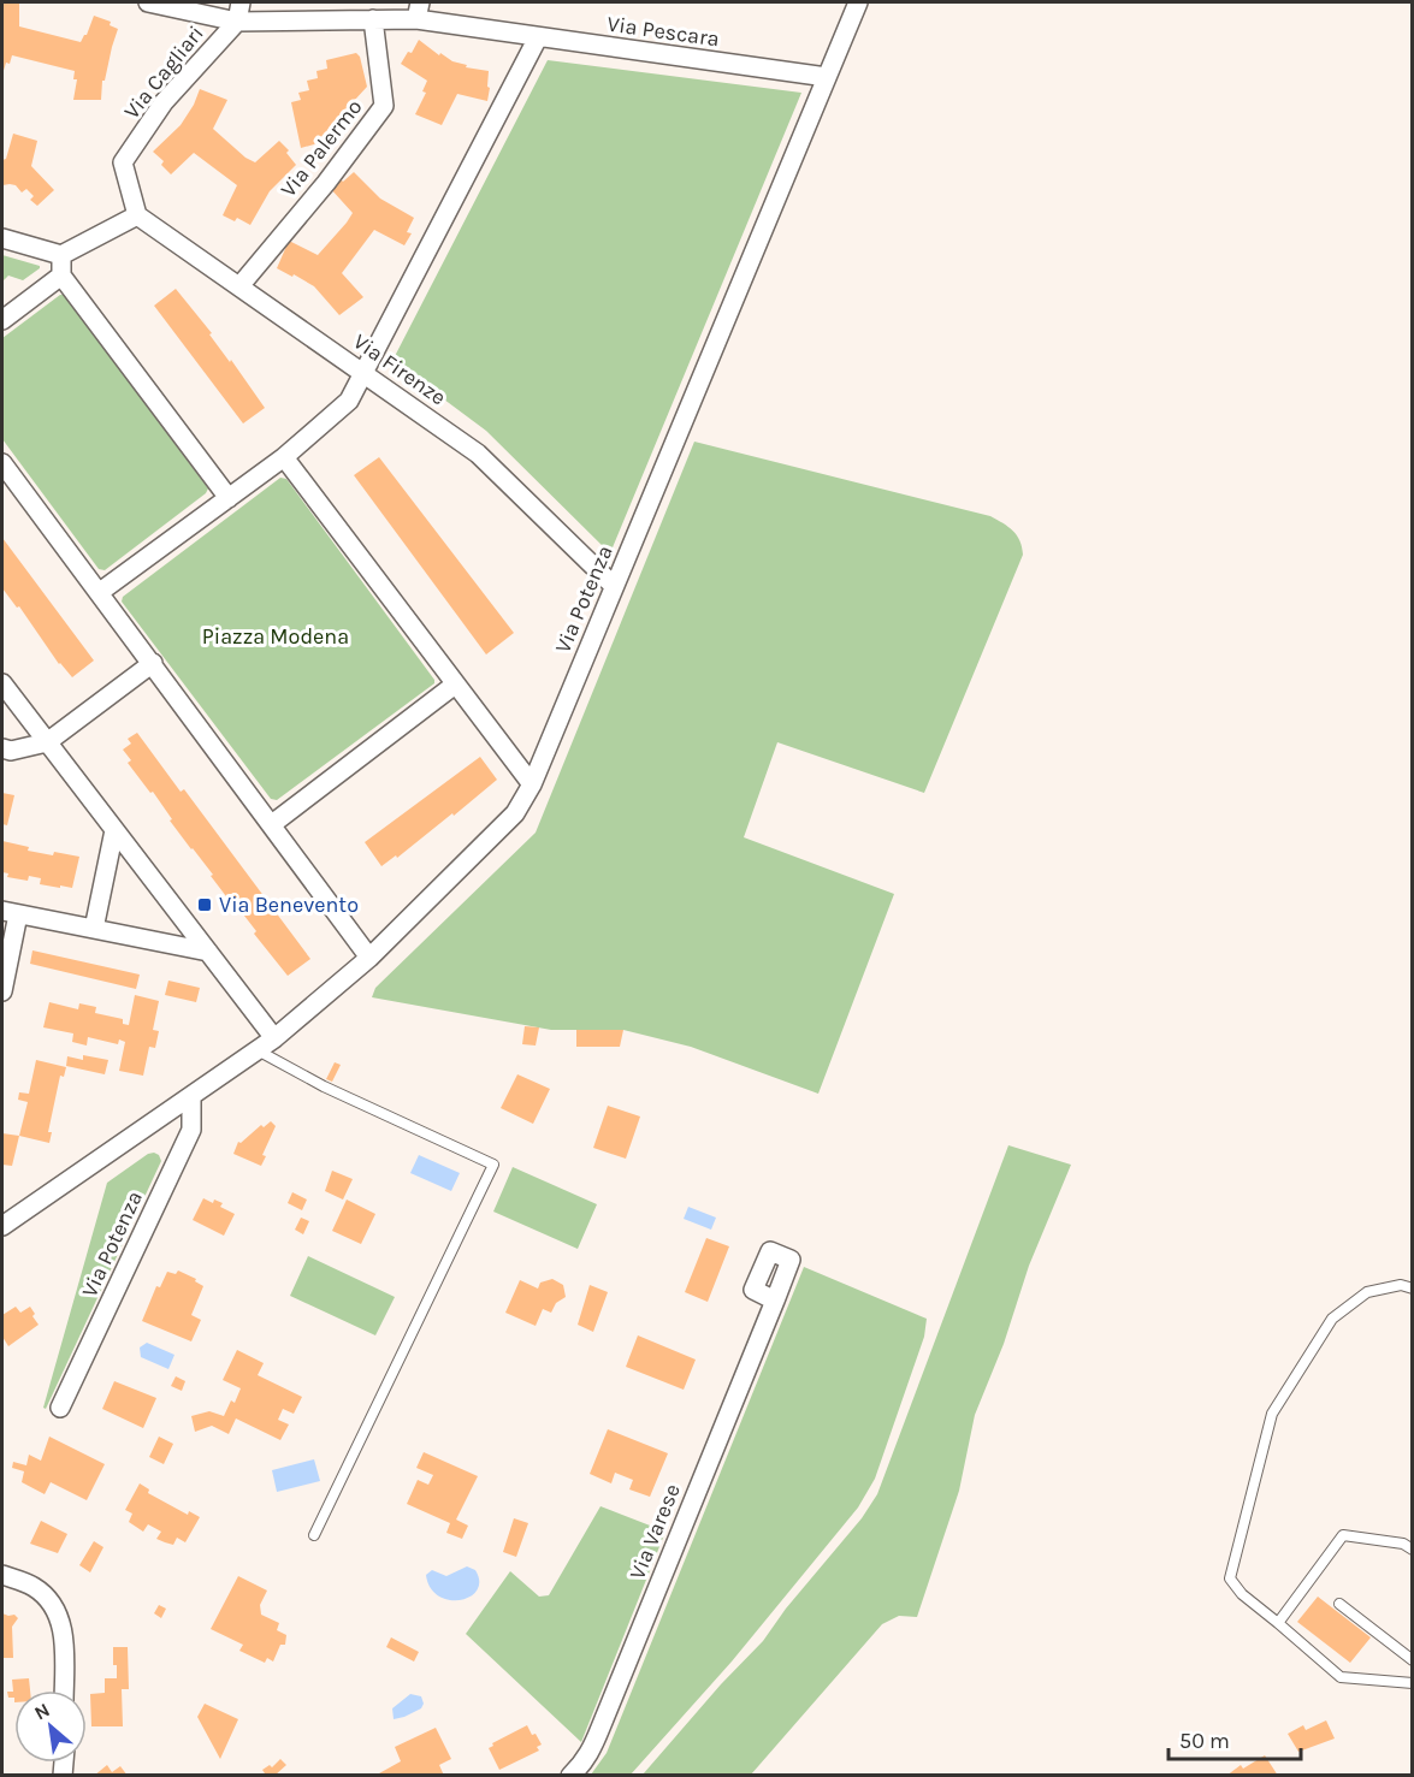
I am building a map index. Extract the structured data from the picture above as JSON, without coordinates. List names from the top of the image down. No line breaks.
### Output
{"streets":{"street":["Via Pescara","Via Cagliari","Via Palermo","Via Firenze","Via Potenza","Via Varese"]},"crossings":[["Via Pescara","Via Cagliari"],["Via Pescara","Via Palermo"],["Via Pescara","Via Potenza"],["Via Cagliari","Via Firenze"],["Via Palermo","Via Firenze"],["Via Firenze","Via Potenza"]],"parks":["Piazza Modena"],"places":{"transit":["Via Benevento"]},"scale_bar":"50 m","north":"top left"}
